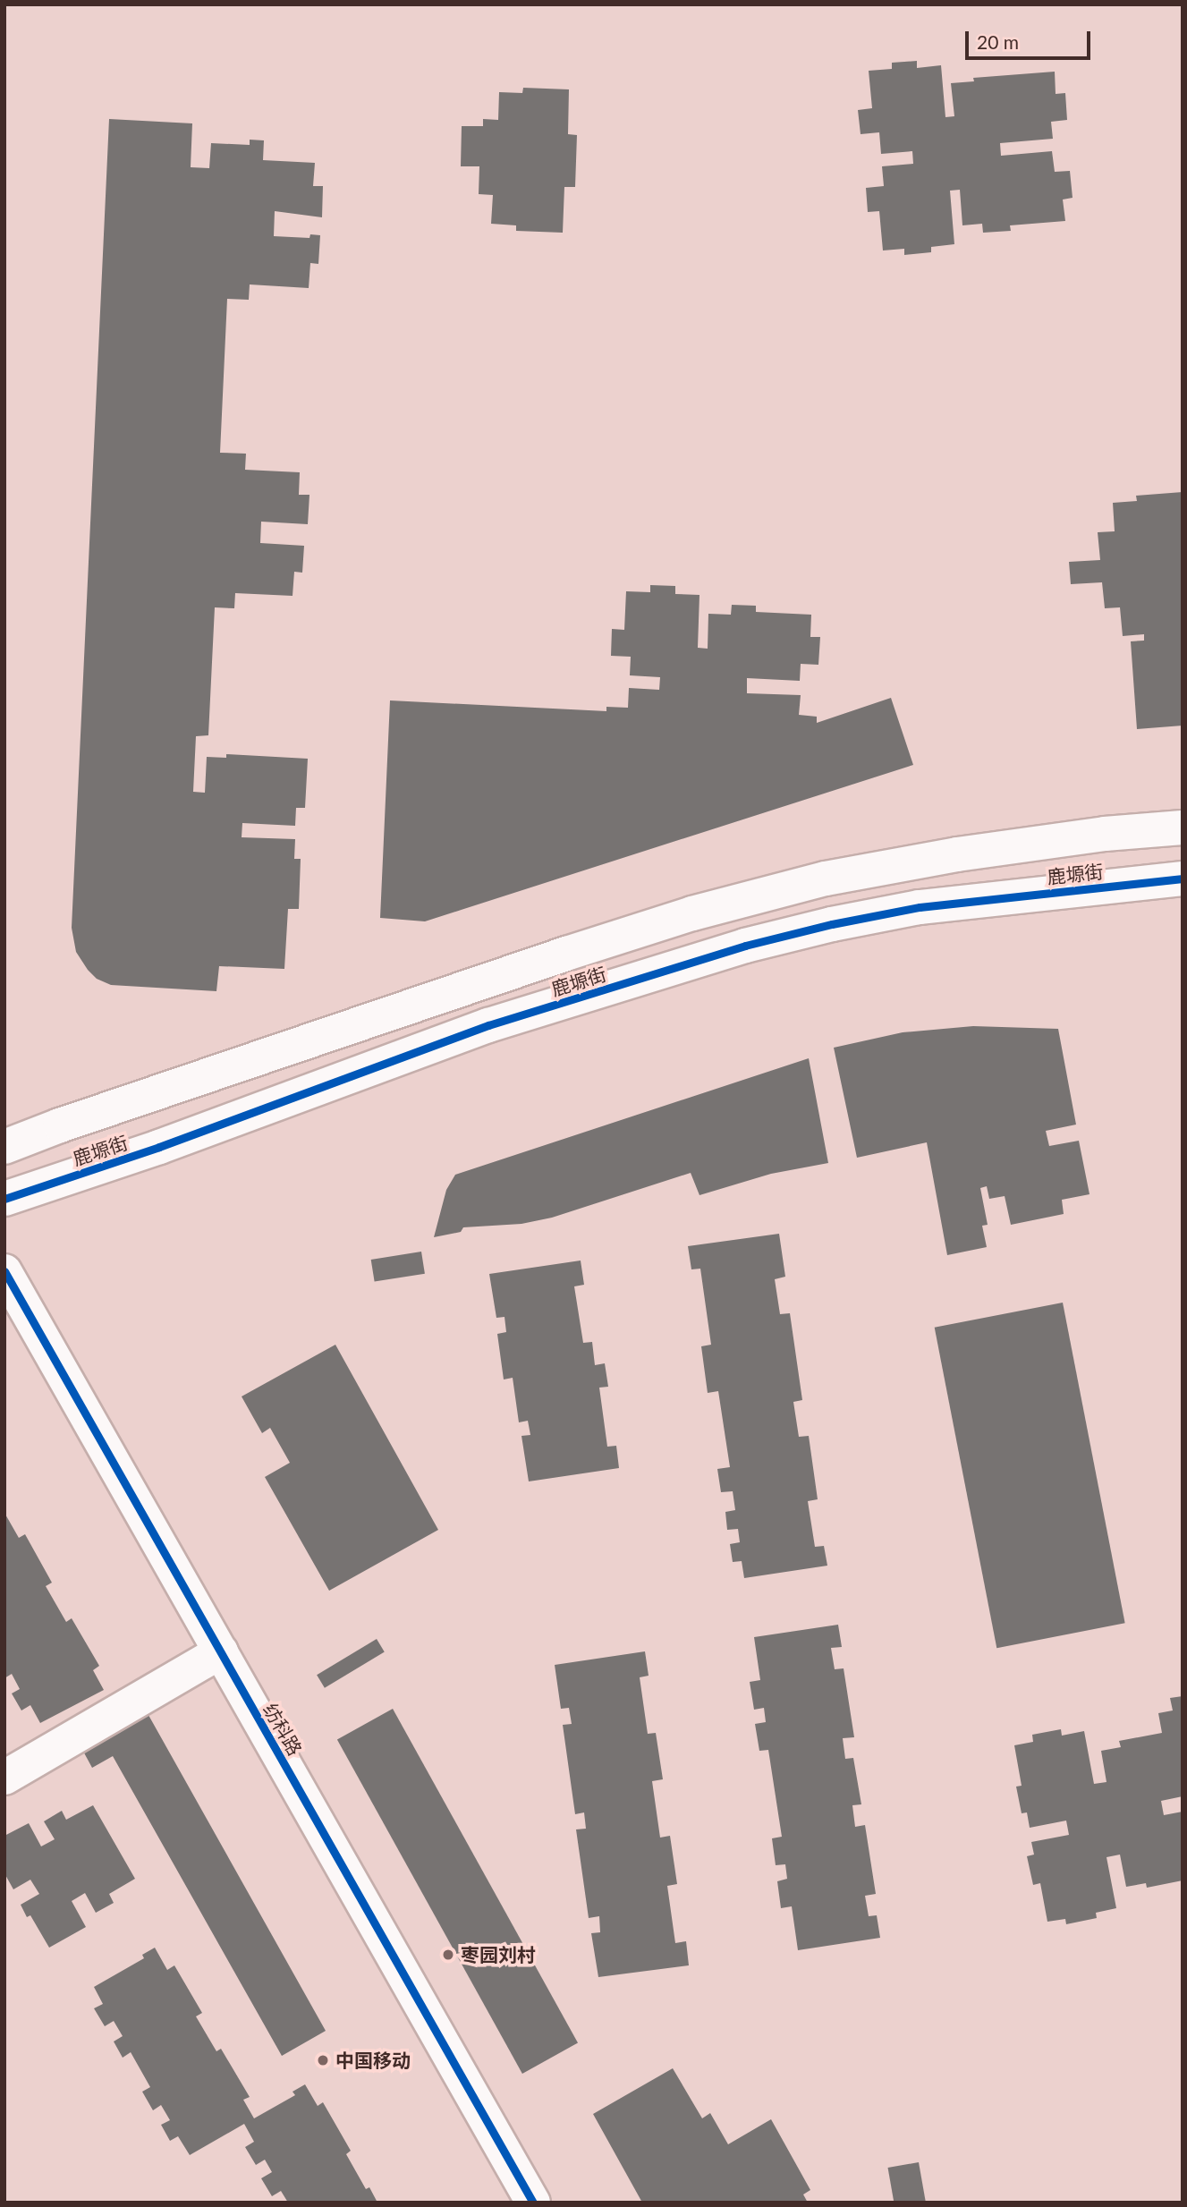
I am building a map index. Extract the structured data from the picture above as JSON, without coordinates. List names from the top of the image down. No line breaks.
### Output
{"streets":{"street":["鹿塬街","纺科路"]},"places":["枣园刘村","中国移动"],"scale_bar":"20 m"}
